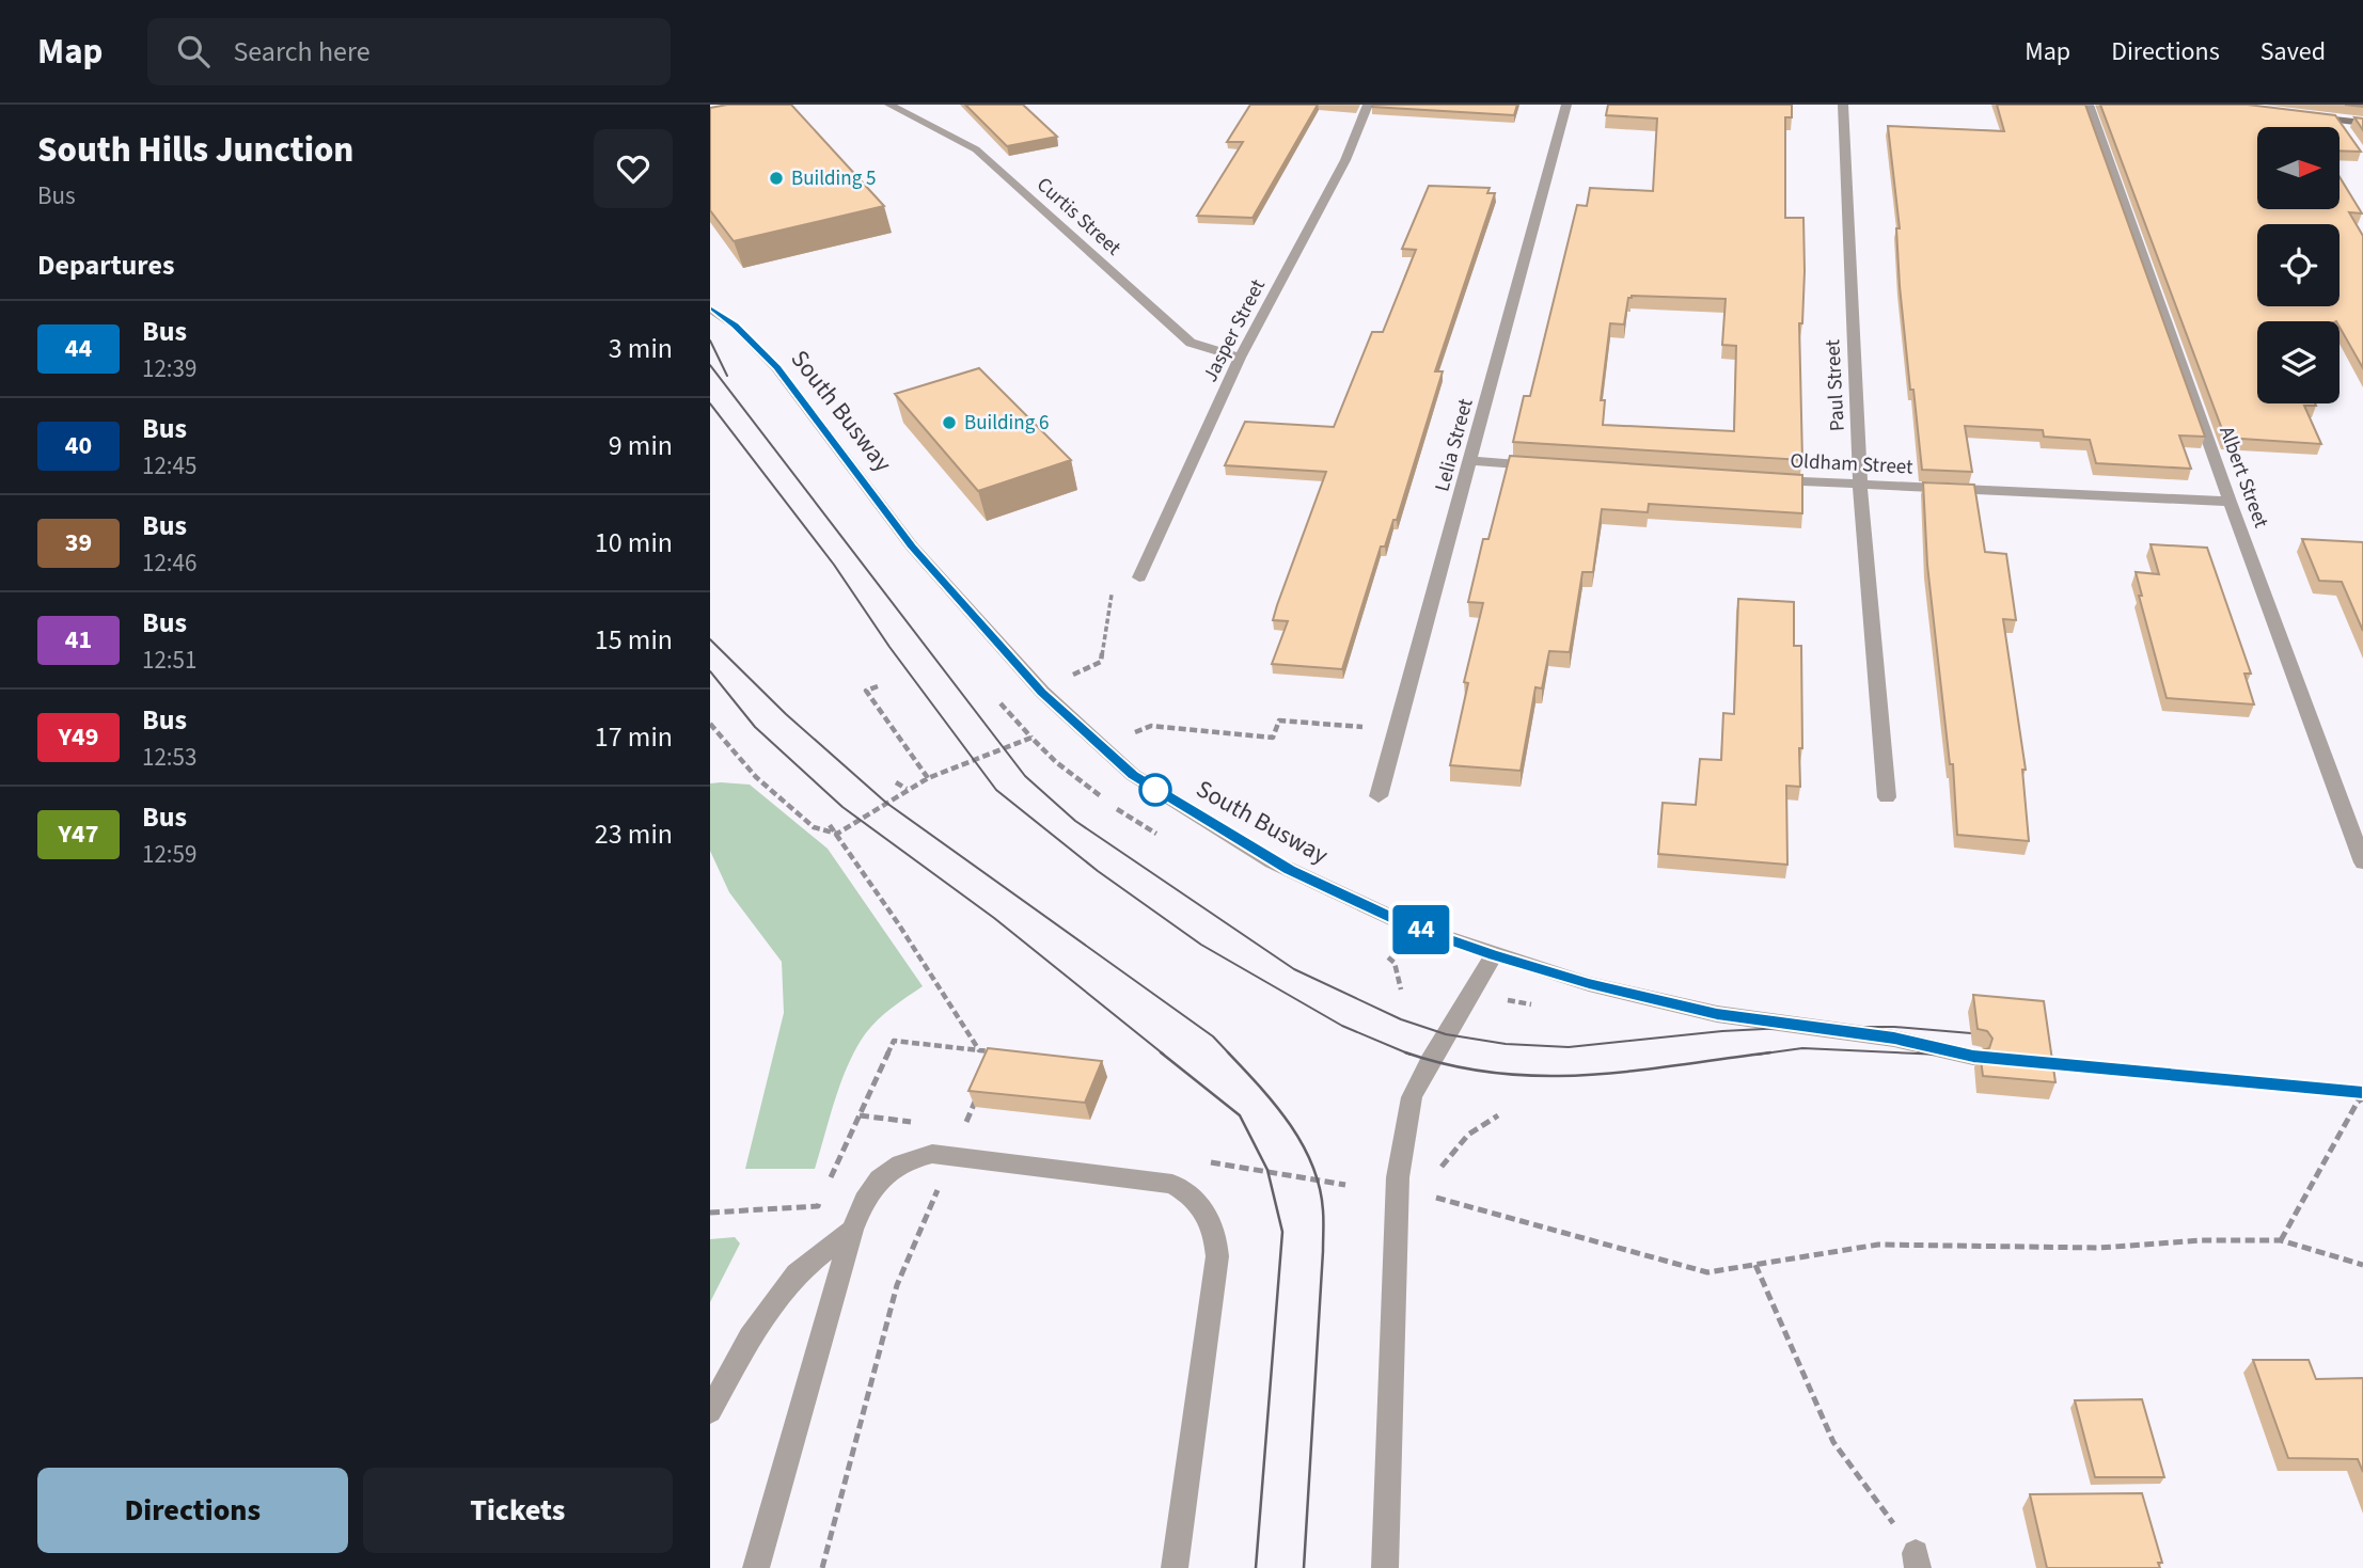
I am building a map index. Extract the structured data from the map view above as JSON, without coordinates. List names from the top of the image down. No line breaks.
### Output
{"streets":{"street":["Curtis Street","Jasper Street","Paul Street","South Busway","Lelia Street","Oldham Street","Albert Street"]},"crossings":[["Curtis Street","Jasper Street"],["Paul Street","Oldham Street"],["Oldham Street","Albert Street"]],"places":["Building 5","Building 6"],"lines":["bus line 44"],"north":"right","page":{"header":"Map","search":"Search here","nav":["Map","Directions","Saved"],"heading":[["South Hills Junction","Bus"],"Departures"],"on_map":"44","list":[{"mark":"44","name":"Bus","note":"12:39","value":"3 min"},{"mark":"40","name":"Bus","note":"12:45","value":"9 min"},{"mark":"39","name":"Bus","note":"12:46","value":"10 min"},{"mark":"41","name":"Bus","note":"12:51","value":"15 min"},{"mark":"Y49","name":"Bus","note":"12:53","value":"17 min"},{"mark":"Y47","name":"Bus","note":"12:59","value":"23 min"}],"buttons":["Directions","Tickets"]}}
